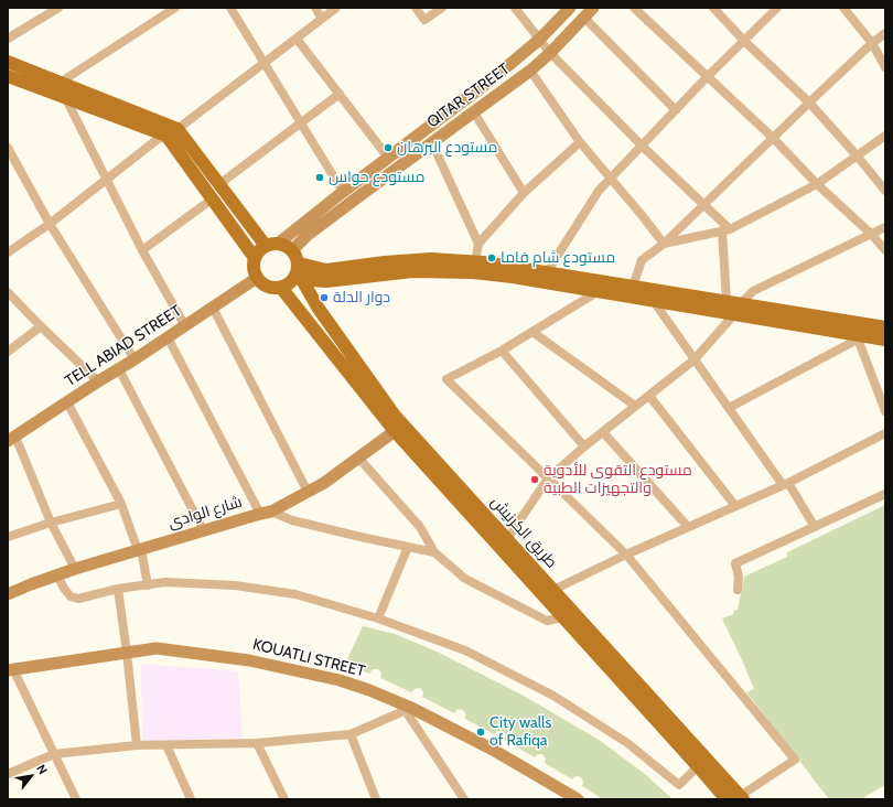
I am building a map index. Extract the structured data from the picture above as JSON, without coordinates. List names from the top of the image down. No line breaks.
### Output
{"streets":{"main road":["QITAR STREET","TELL ABIAD STREET","شارع الوادى","طريق الكرنيش","KOUATLI STREET"]},"crossings":[["QITAR STREET","TELL ABIAD STREET"],["QITAR STREET","طريق الكرنيش"],["TELL ABIAD STREET","طريق الكرنيش"],["شارع الوادى","طريق الكرنيش"]],"places":["مستودع البرهان","مستودع حواس","مستودع شام فاما","دوار الدلة","مستودع التقوى للأدوية والتجهيزات الطبية","City walls of Rafiqa"],"north":"top right"}
